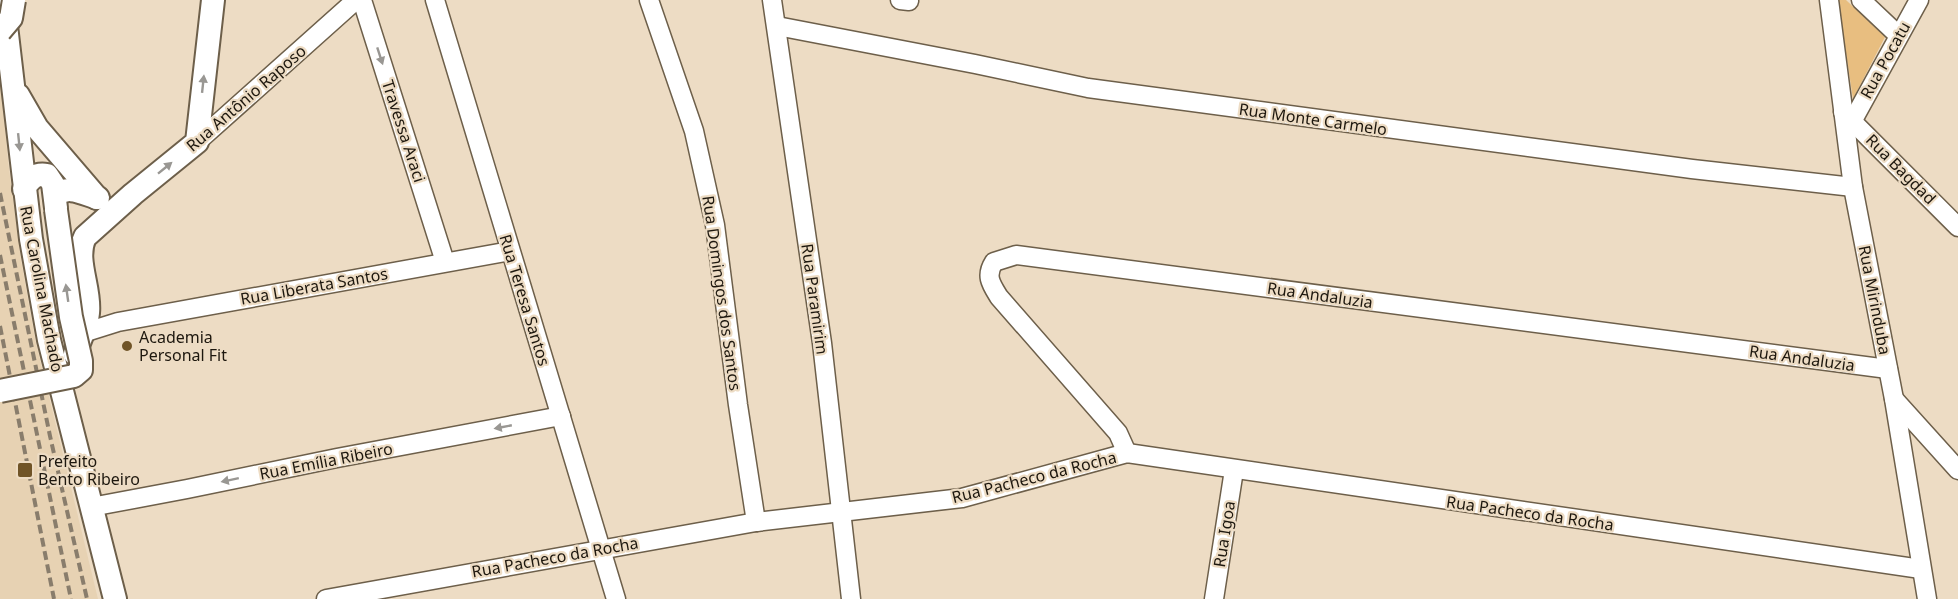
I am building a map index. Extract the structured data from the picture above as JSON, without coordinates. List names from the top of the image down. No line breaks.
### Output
{"streets":{"main road":["Rua Antônio Raposo","Rua Carolina Machado"],"street":["Rua Pocatu","Rua Monte Carmelo","Travessa Araci","Rua Bagdad","Rua Liberata Santos","Rua Domingos dos Santos","Rua Andaluzia","Rua Paramirim","Rua Teresa Santos","Rua Mirinduba","Rua Emília Ribeiro","Rua Pacheco da Rocha","Rua Igoa"]},"crossings":[["Rua Pocatu","Rua Bagdad"],["Rua Pocatu","Rua Mirinduba"],["Rua Antônio Raposo","Rua Liberata Santos"],["Rua Antônio Raposo","Rua Carolina Machado"],["Rua Monte Carmelo","Rua Paramirim"],["Rua Monte Carmelo","Rua Mirinduba"],["Travessa Araci","Rua Liberata Santos"],["Rua Bagdad","Rua Mirinduba"],["Rua Liberata Santos","Rua Teresa Santos"],["Rua Carolina Machado","Rua Emília Ribeiro"],["Rua Domingos dos Santos","Rua Pacheco da Rocha"],["Rua Andaluzia","Rua Mirinduba"],["Rua Andaluzia","Rua Pacheco da Rocha"],["Rua Paramirim","Rua Pacheco da Rocha"],["Rua Teresa Santos","Rua Emília Ribeiro"],["Rua Teresa Santos","Rua Pacheco da Rocha"],["Rua Mirinduba","Rua Pacheco da Rocha"],["Rua Pacheco da Rocha","Rua Igoa"]],"one_way":["Travessa Araci","Rua Emília Ribeiro"],"places":{"other":["Academia Personal Fit"],"transit":["Prefeito Bento Ribeiro"]}}
